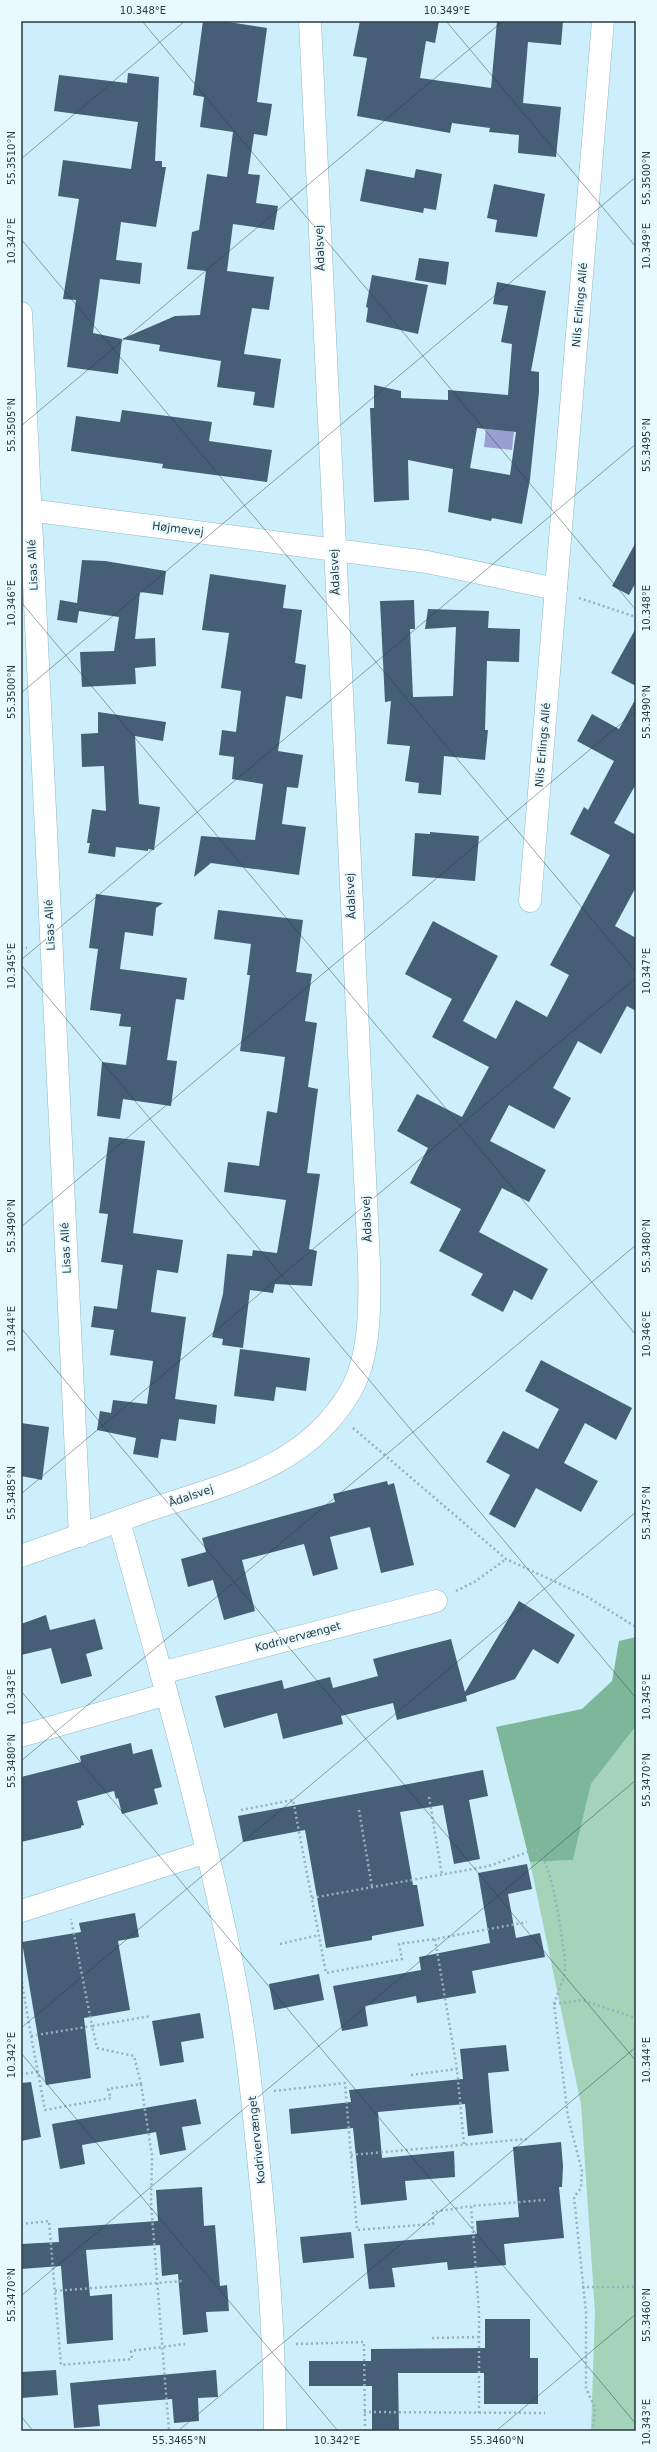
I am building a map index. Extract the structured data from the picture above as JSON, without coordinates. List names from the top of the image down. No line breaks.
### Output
{"streets":{"street":["Ådalsvej","Nils Erlings Allé","Højmevej","Lisas Allé","Kodrivervænget"]},"crossings":[["Ådalsvej","Højmevej"],["Ådalsvej","Lisas Allé"],["Ådalsvej","Kodrivervænget"],["Højmevej","Lisas Allé"]],"coordinates":["10.348°E","10.349°E","55.3510°N","55.3500°N","10.347°E","55.3505°N","55.3495°N","10.346°E","55.3490°N","10.345°E","55.3480°N","10.344°E","55.3485°N","55.3475°N","10.343°E","55.3470°N","10.342°E","55.3460°N","55.3465°N"]}
